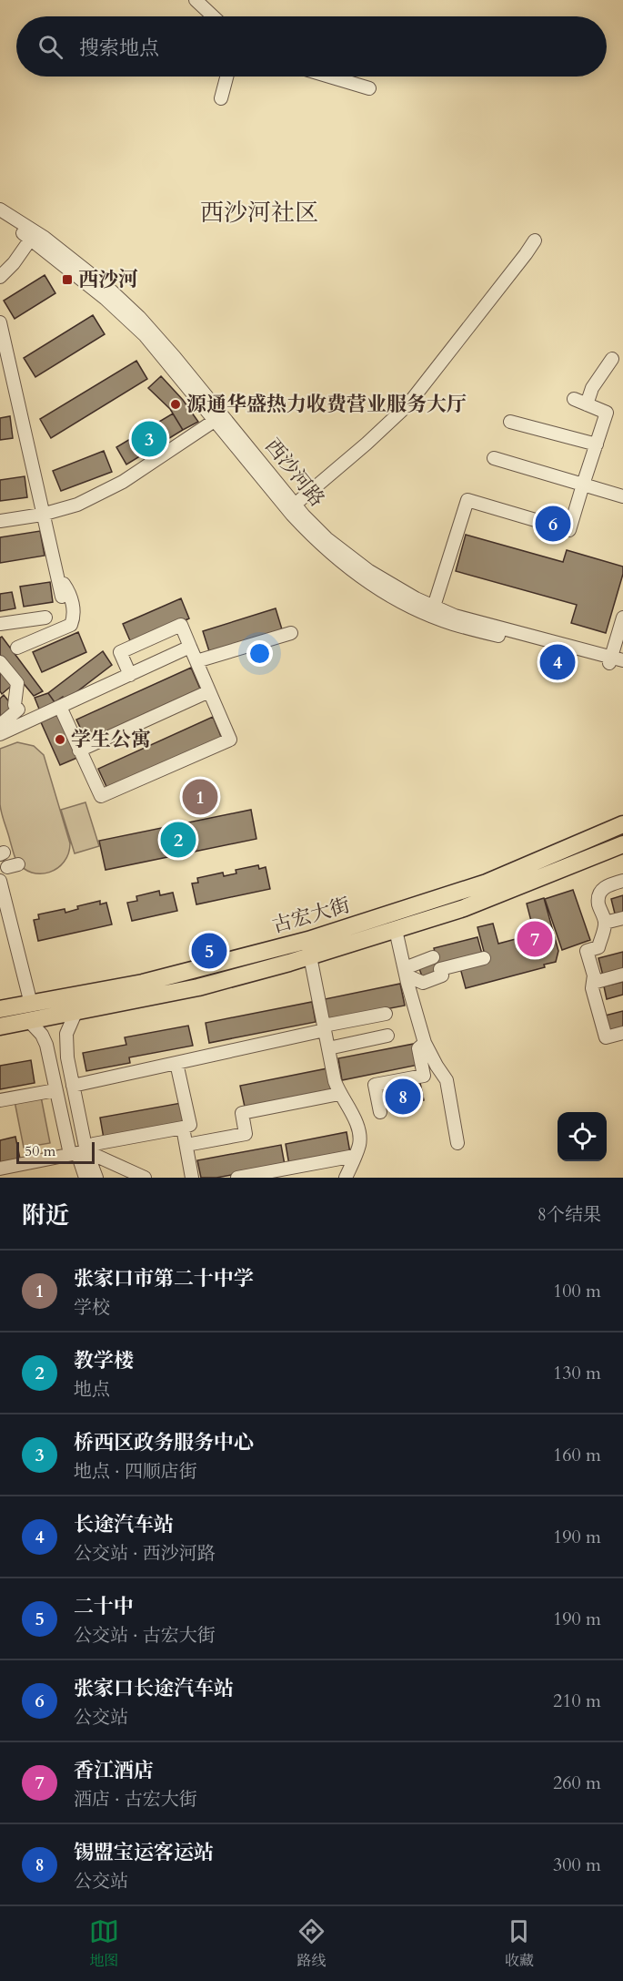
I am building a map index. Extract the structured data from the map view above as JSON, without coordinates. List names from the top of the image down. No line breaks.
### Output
{"streets":{"main road":["古宏大街"],"street":["西沙河路"]},"districts":["西沙河社区"],"places":{"transit":["西沙河"],"other":["源通华盛热力收费营业服务大厅","学生公寓"]},"scale_bar":"50 m","page":{"search":"搜索地点","pins":["3","6","4","1","2","7","5","8"],"scale":"50 m","heading":["附近","8个结果"],"list":[{"mark":"1","name":"张家口市第二十中学","note":"学校","value":"100 m"},{"mark":"2","name":"教学楼","note":"地点","value":"130 m"},{"mark":"3","name":"桥西区政务服务中心","note":"地点 · 四顺店街","value":"160 m"},{"mark":"4","name":"长途汽车站","note":"公交站 · 西沙河路","value":"190 m"},{"mark":"5","name":"二十中","note":"公交站 · 古宏大街","value":"190 m"},{"mark":"6","name":"张家口长途汽车站","note":"公交站","value":"210 m"},{"mark":"7","name":"香江酒店","note":"酒店 · 古宏大街","value":"260 m"},{"mark":"8","name":"锡盟宝运客运站","note":"公交站","value":"300 m"}],"nav":["地图","路线","收藏"]}}
